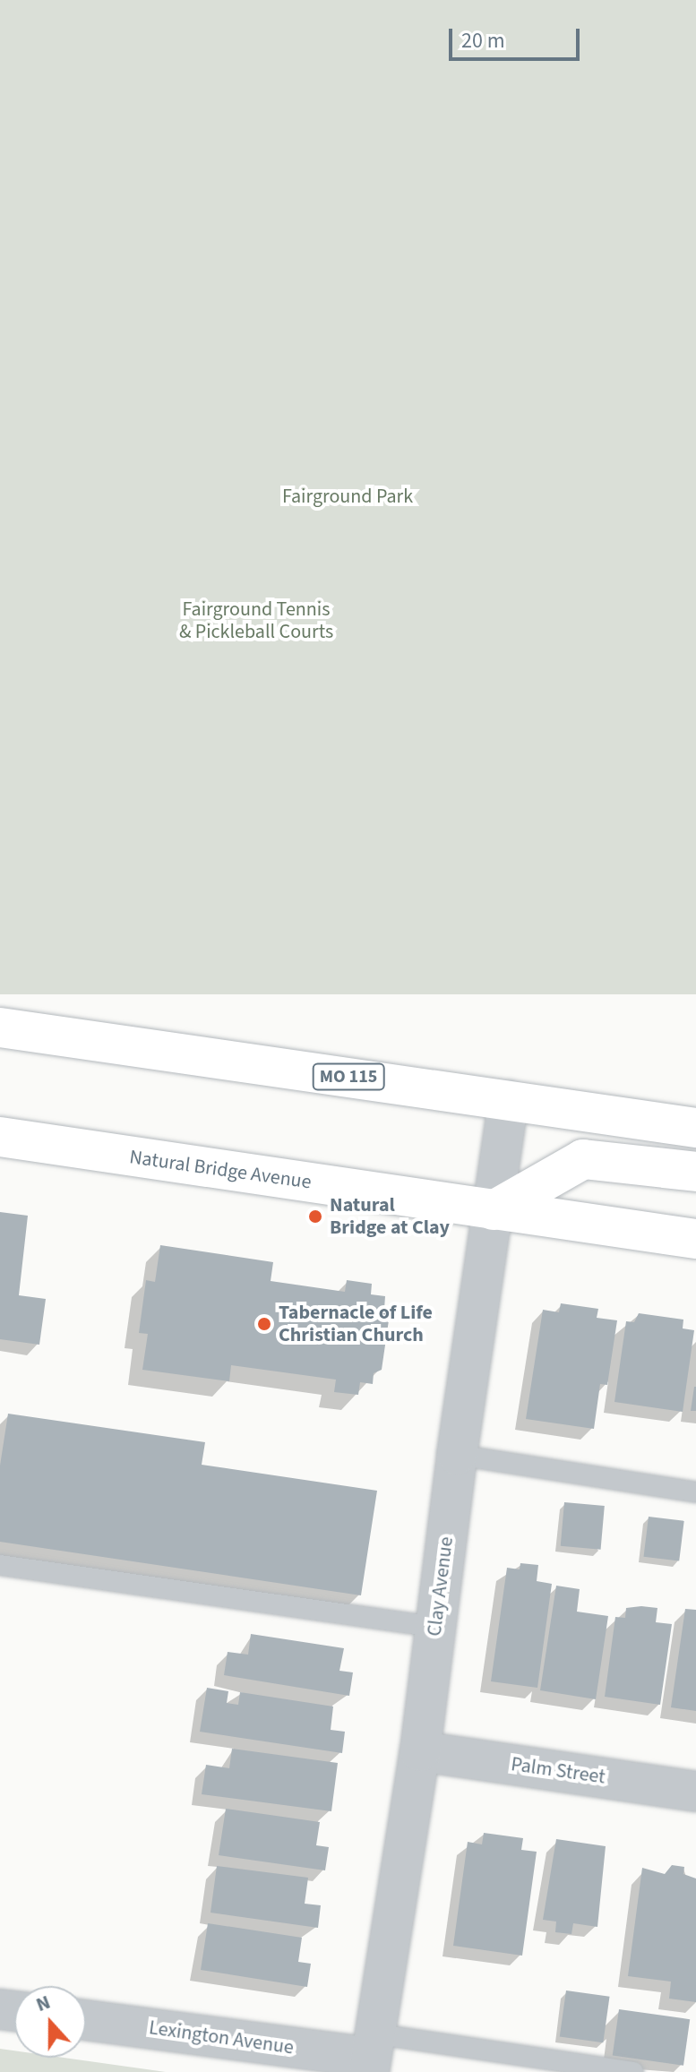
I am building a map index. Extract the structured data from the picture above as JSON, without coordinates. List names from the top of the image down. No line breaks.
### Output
{"streets":{"main road":["MO 115","Natural Bridge Avenue"],"street":["Clay Avenue","Palm Street","Lexington Avenue"]},"crossings":[["MO 115","Clay Avenue"],["Natural Bridge Avenue","Clay Avenue"],["Clay Avenue","Palm Street"],["Clay Avenue","Lexington Avenue"]],"parks":["Fairground Park","Fairground Tennis & Pickleball Courts"],"places":["Natural Bridge at Clay","Tabernacle of Life Christian Church"],"scale_bar":"20 m","north":"top"}
